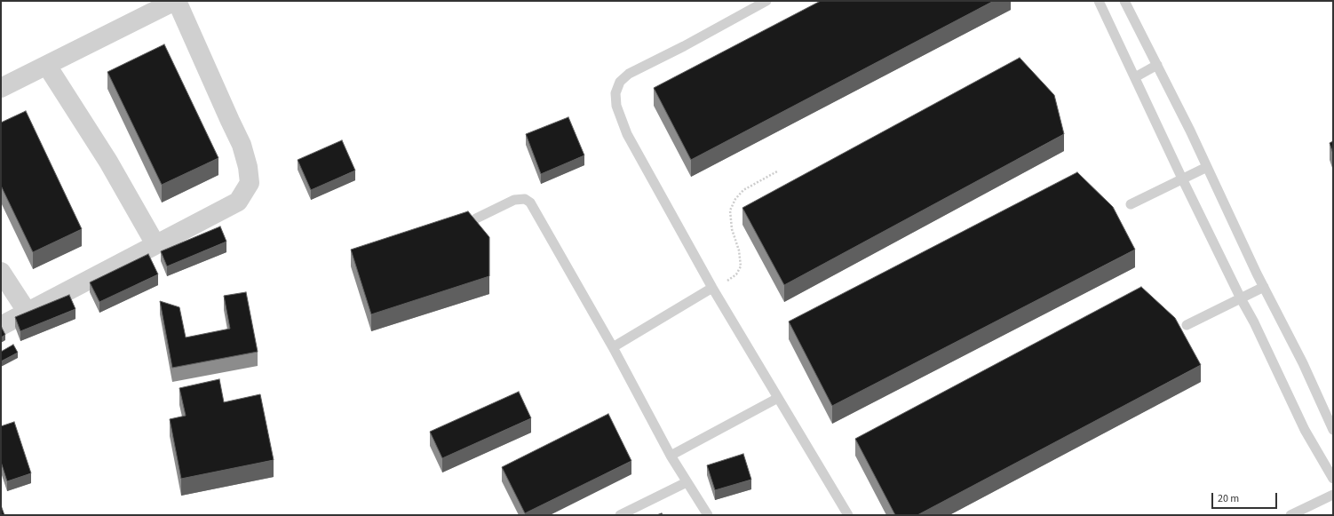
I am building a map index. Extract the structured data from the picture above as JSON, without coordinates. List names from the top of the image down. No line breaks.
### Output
{"scale_bar":"20 m"}
